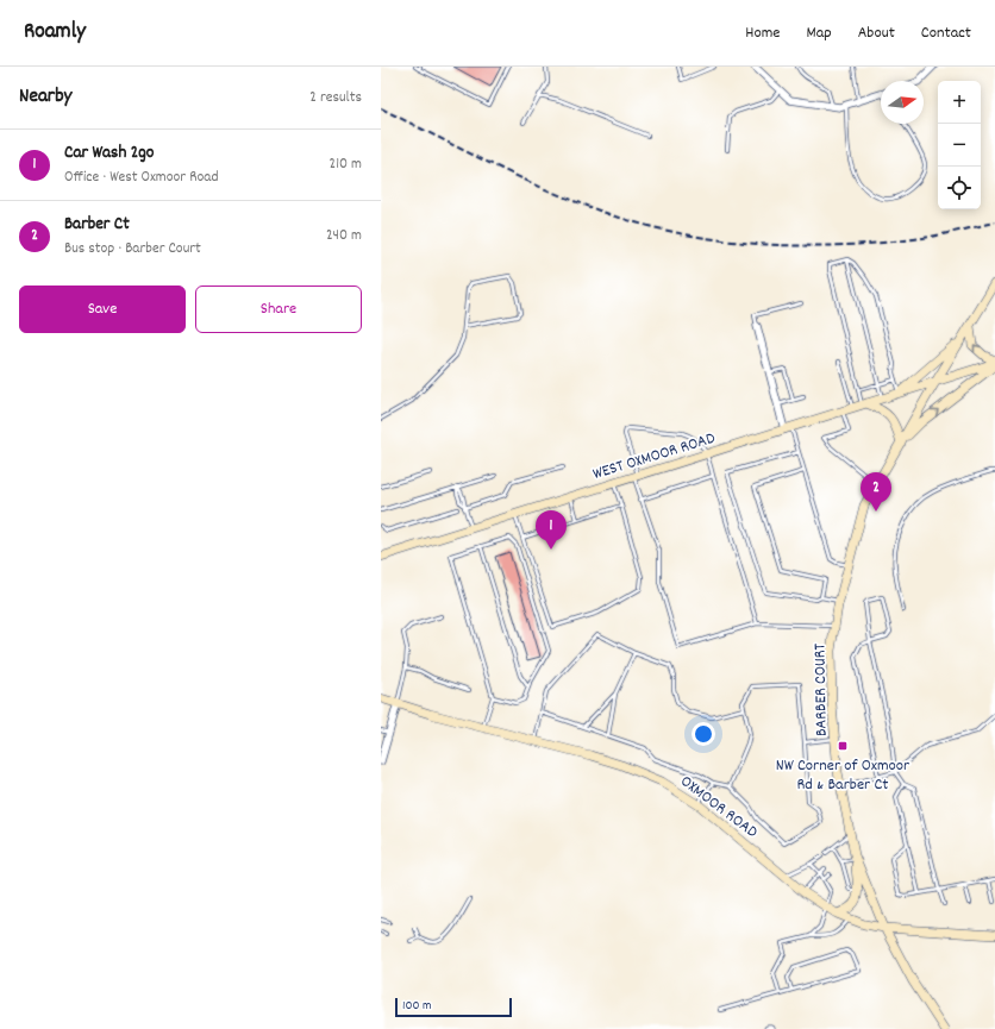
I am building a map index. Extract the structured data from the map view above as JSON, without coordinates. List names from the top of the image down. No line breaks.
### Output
{"streets":{"main road":["WEST OXMOOR ROAD","BARBER COURT","OXMOOR ROAD"]},"crossings":[["WEST OXMOOR ROAD","BARBER COURT"],["BARBER COURT","OXMOOR ROAD"]],"places":{"transit":["NW Corner of Oxmoor Rd & Barber Ct"]},"scale_bar":"100 m","north":"right","page":{"header":"Roamly","nav":["Home","Map","About","Contact"],"heading":["Nearby","2 results"],"map_buttons":["+","−"],"list":[{"mark":"1","name":"Car Wash 2go","note":"Office · West Oxmoor Road","value":"210 m"},{"mark":"2","name":"Barber Ct","note":"Bus stop · Barber Court","value":"240 m"}],"buttons":["Save","Share"],"pins":["2","1"],"scale":"100 m"}}
